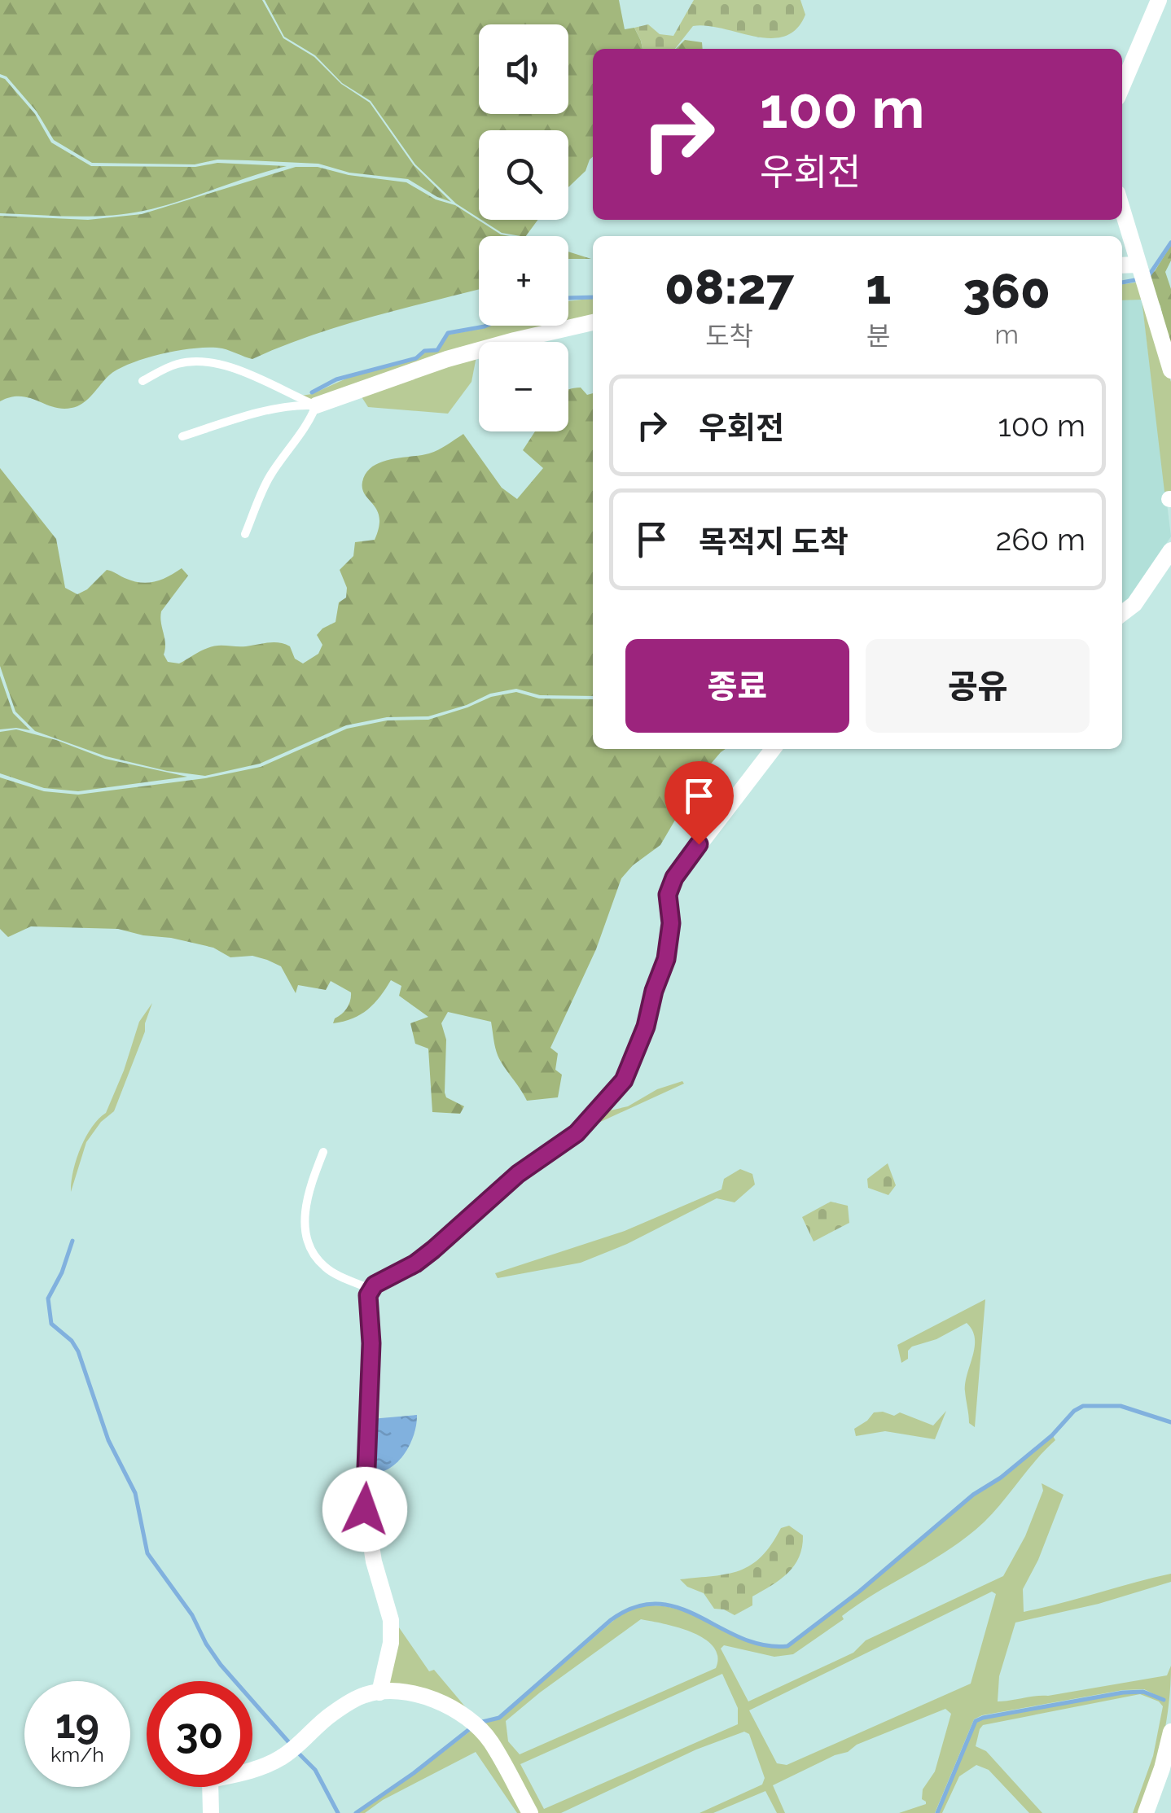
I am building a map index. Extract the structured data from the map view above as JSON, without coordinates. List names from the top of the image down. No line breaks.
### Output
{"page":{"map_buttons":["+","−"],"turn":["100 m","우회전"],"eta":["08:27","도착","1","분","360","m"],"list":[{"name":"우회전","value":"100 m"},{"name":"목적지 도착","value":"260 m"}],"buttons":["종료","공유"],"speed":"19 km/h","limit":"30"}}
